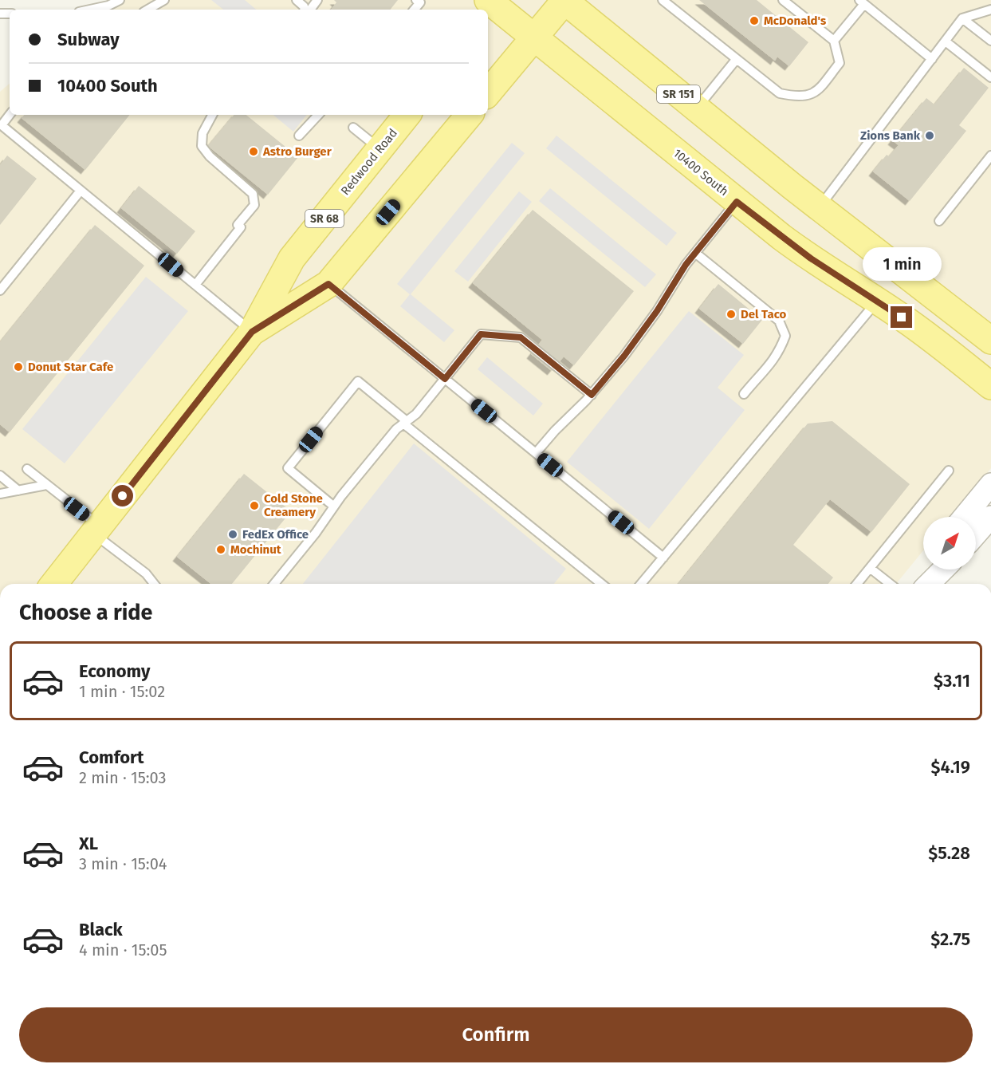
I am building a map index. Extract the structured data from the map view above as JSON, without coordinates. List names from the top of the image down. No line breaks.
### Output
{"streets":{"main road":["SR 151","Redwood Road","10400 South","SR 68"]},"places":["McDonald's","Zions Bank","Astro Burger","Del Taco","Donut Star Cafe","Cold Stone Creamery","FedEx Office","Mochinut"],"north":"top right","page":{"banner":["Subway","10400 South"],"bubble":"1 min","heading":"Choose a ride","list":[{"name":"Economy","note":"1 min · 15:02","value":"$3.11"},{"name":"Comfort","note":"2 min · 15:03","value":"$4.19"},{"name":"XL","note":"3 min · 15:04","value":"$5.28"},{"name":"Black","note":"4 min · 15:05","value":"$2.75"}],"buttons":"Confirm"}}
